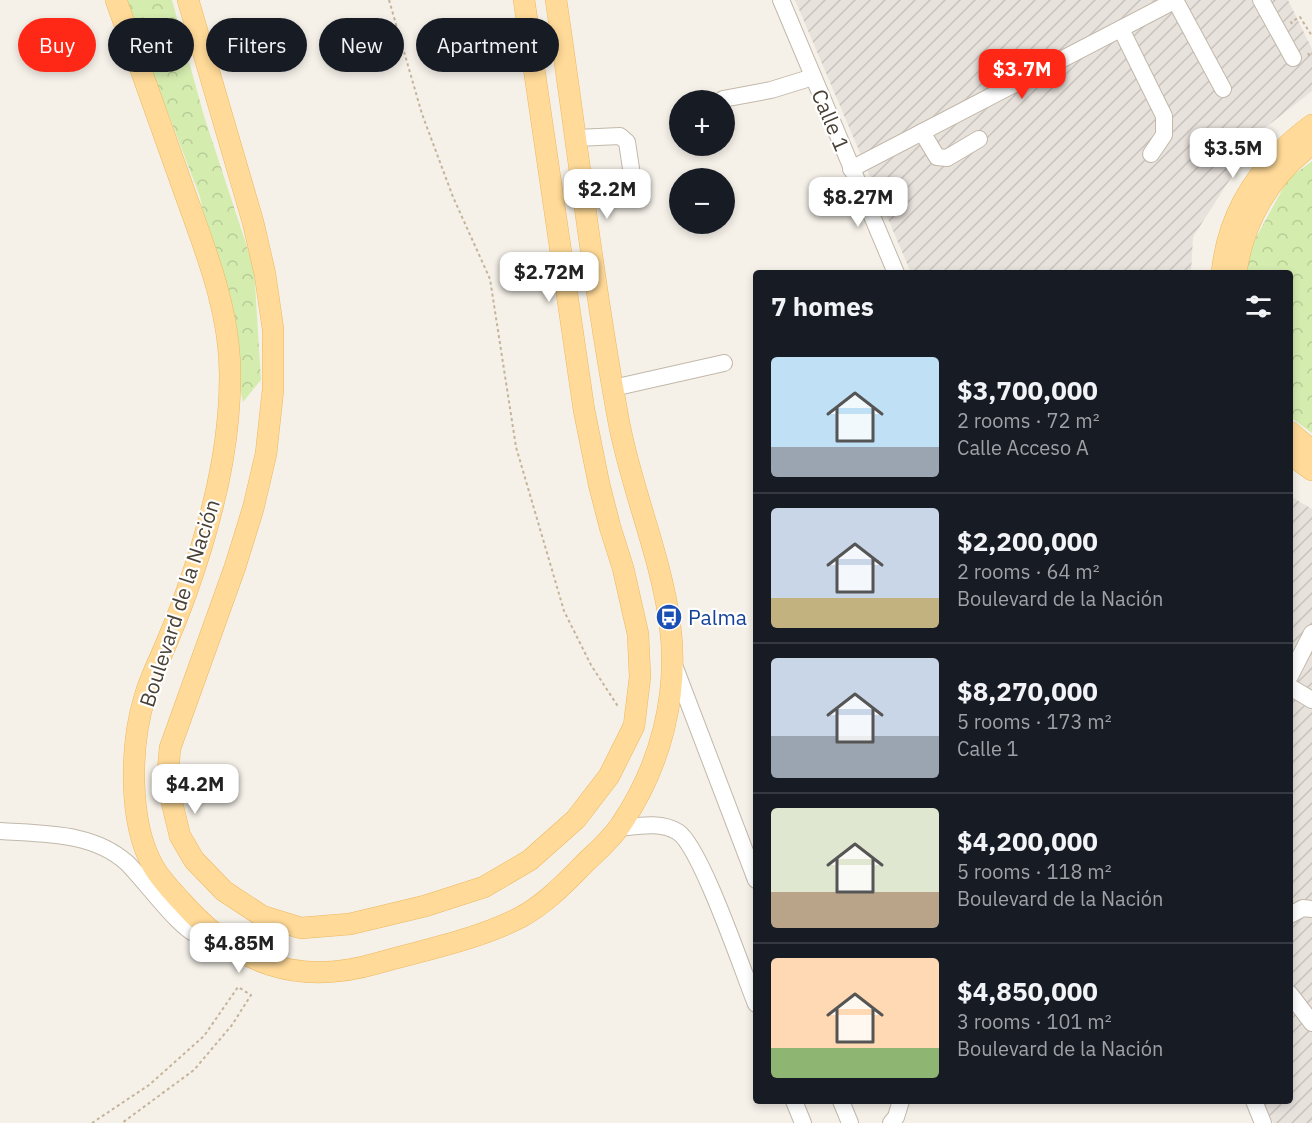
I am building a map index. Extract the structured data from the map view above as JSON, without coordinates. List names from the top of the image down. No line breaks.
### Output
{"streets":{"main road":["Boulevard de la Nación"],"street":["Calle 1"]},"places":{"bus stop":["Palma"]},"page":{"chip":["Buy","Rent","Filters","New","Apartment"],"price":["$3.7M","$3.5M","$2.2M","$8.27M","$2.72M","$4.2M","$4.85M"],"map_buttons":["+","−"],"heading":"7 homes","list":[{"name":"$3,700,000","note":"2 rooms · 72 m² · Calle Acceso A"},{"name":"$2,200,000","note":"2 rooms · 64 m² · Boulevard de la Nación"},{"name":"$8,270,000","note":"5 rooms · 173 m² · Calle 1"},{"name":"$4,200,000","note":"5 rooms · 118 m² · Boulevard de la Nación"},{"name":"$4,850,000","note":"3 rooms · 101 m² · Boulevard de la Nación"}]}}
